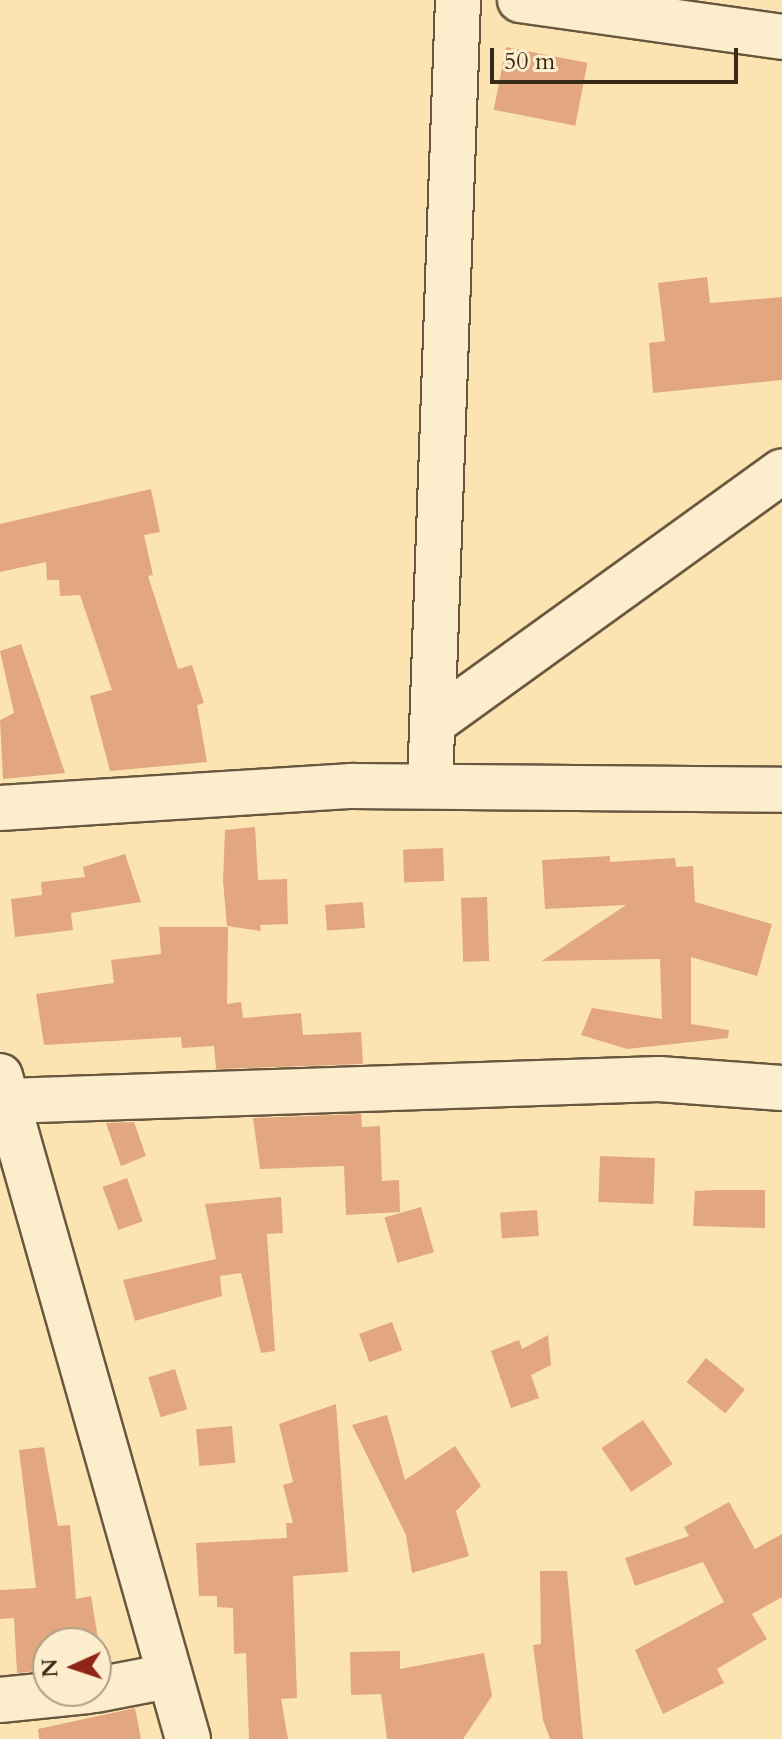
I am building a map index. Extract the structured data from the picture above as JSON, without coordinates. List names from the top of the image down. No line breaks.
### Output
{"scale_bar":"50 m","north":"left"}
